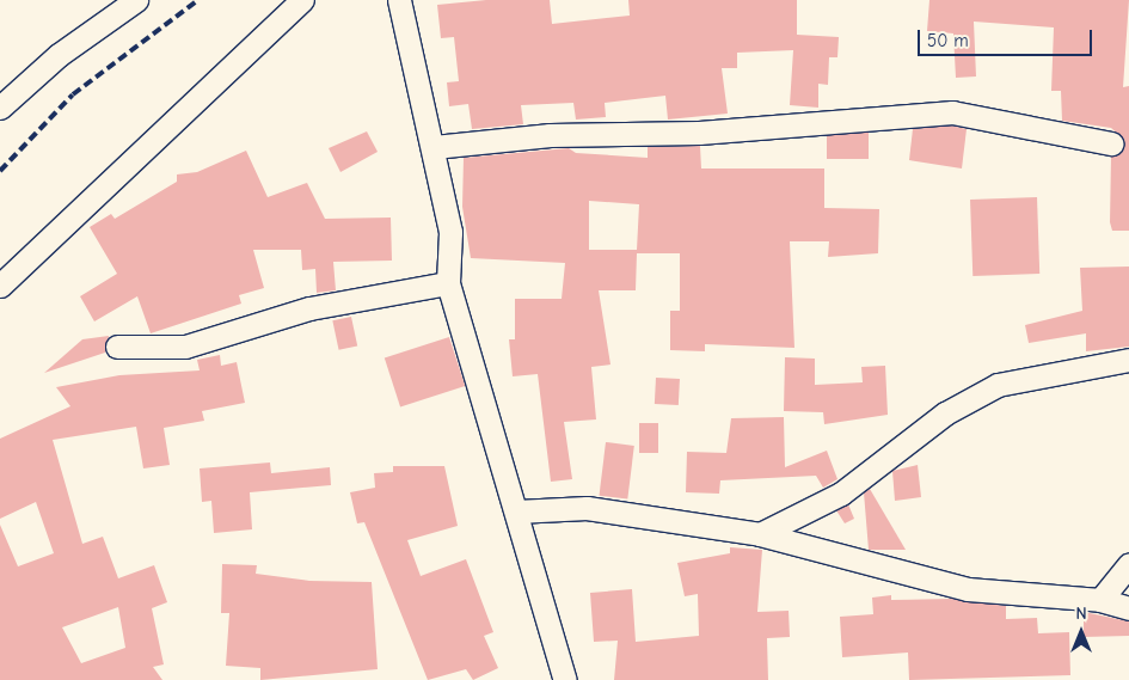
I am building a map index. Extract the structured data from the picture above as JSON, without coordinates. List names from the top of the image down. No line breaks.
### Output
{"scale_bar":"50 m","north":"top"}
